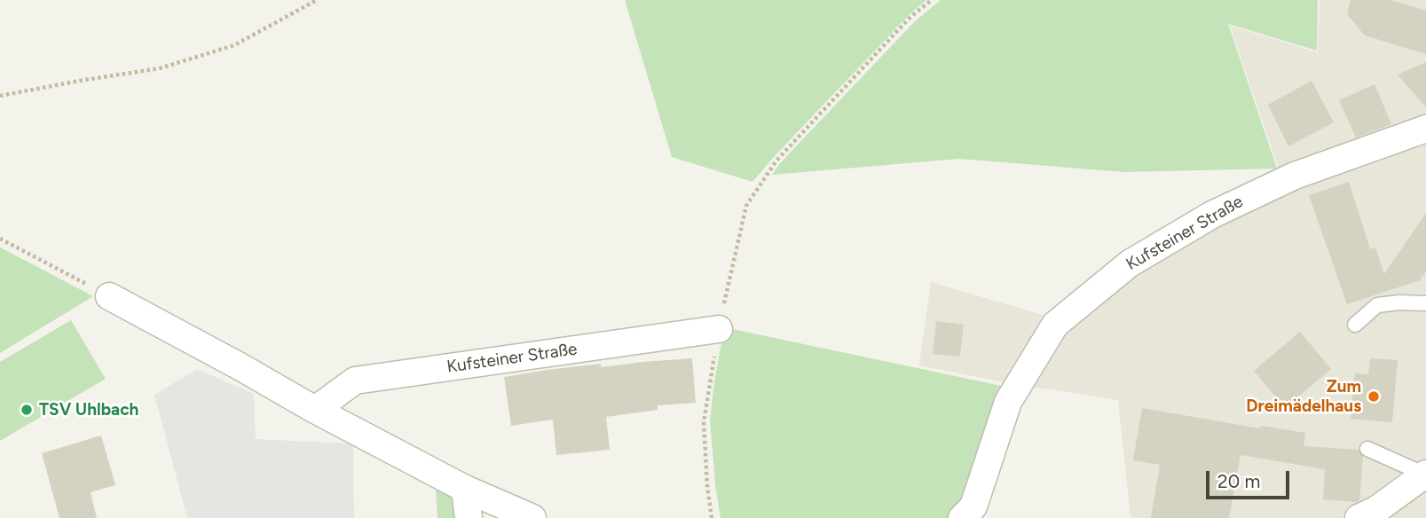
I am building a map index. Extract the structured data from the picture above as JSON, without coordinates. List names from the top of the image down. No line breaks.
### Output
{"streets":{"street":["Kufsteiner Straße"]},"places":["Zum Dreimädelhaus","TSV Uhlbach"],"scale_bar":"20 m"}
